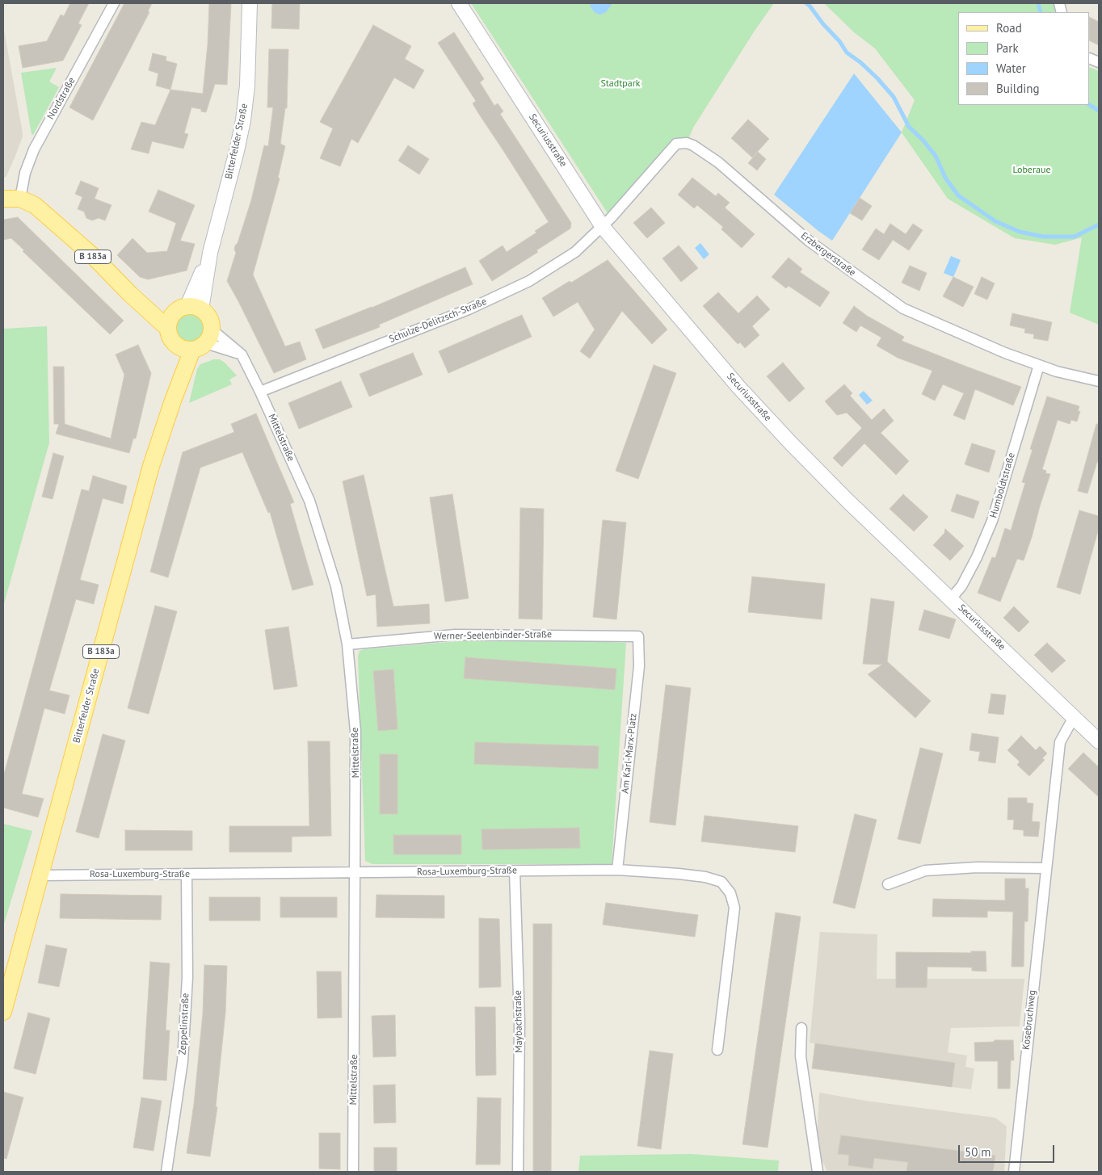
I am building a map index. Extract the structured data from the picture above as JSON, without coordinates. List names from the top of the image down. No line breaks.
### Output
{"streets":{"main road":["Bitterfelder Straße","B 183a"],"street":["Nordstraße","Securiusstraße","Erzbergerstraße","Schulze-Delitzsch-Straße","Mittelstraße","Humboldtstraße","Werner-Seelenbinder-Straße","Am Karl-Marx-Platz","Rosa-Luxemburg-Straße","Kosebruchweg","Maybachstraße","Zeppelinstraße"]},"crossings":[["Nordstraße","B 183a"],["Securiusstraße","Erzbergerstraße"],["Securiusstraße","Schulze-Delitzsch-Straße"],["Securiusstraße","Humboldtstraße"],["Securiusstraße","Kosebruchweg"],["Bitterfelder Straße","B 183a"],["Bitterfelder Straße","Mittelstraße"],["Bitterfelder Straße","Rosa-Luxemburg-Straße"],["Erzbergerstraße","Schulze-Delitzsch-Straße"],["Erzbergerstraße","Humboldtstraße"],["B 183a","Mittelstraße"],["Schulze-Delitzsch-Straße","Mittelstraße"],["Mittelstraße","Werner-Seelenbinder-Straße"],["Mittelstraße","Rosa-Luxemburg-Straße"],["Werner-Seelenbinder-Straße","Am Karl-Marx-Platz"],["Am Karl-Marx-Platz","Rosa-Luxemburg-Straße"],["Rosa-Luxemburg-Straße","Maybachstraße"],["Rosa-Luxemburg-Straße","Zeppelinstraße"]],"parks":["Stadtpark","Loberaue"],"legend":["Road","Park","Water","Building"],"scale_bar":"50 m"}
